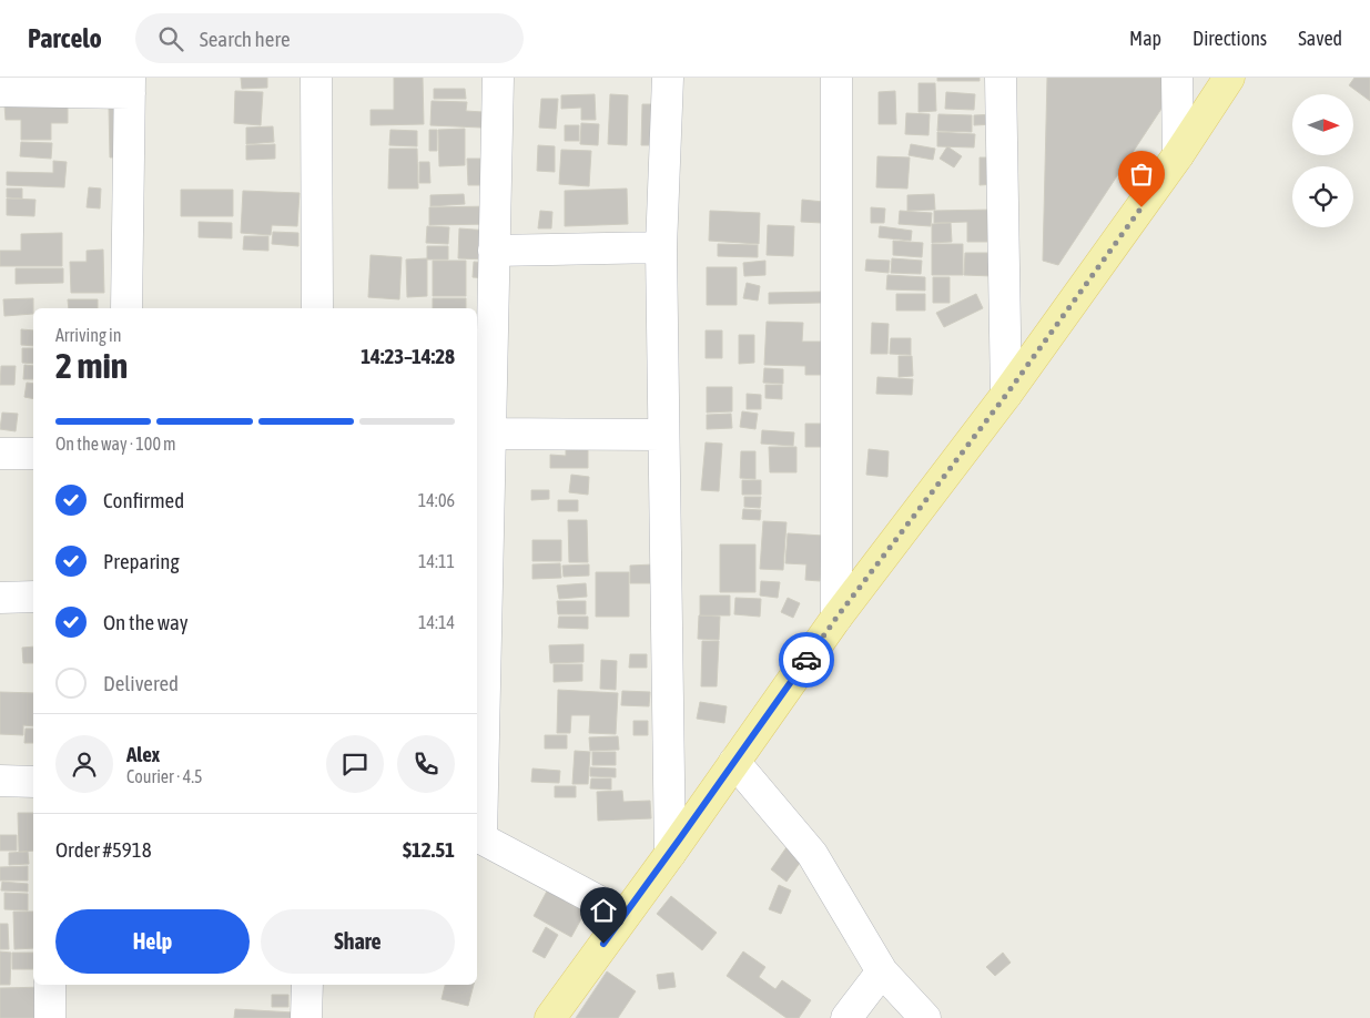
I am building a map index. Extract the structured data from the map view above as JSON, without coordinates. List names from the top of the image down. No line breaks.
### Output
{"north":"right","page":{"header":"Parcelo","search":"Search here","nav":["Map","Directions","Saved"],"heading":["2 min","Arriving in","14:23–14:28"],"panel":["Alex","Courier · 4.5","Order #5918","$12.51"],"bar":"On the way · 100 m","list":[["Confirmed","14:06"],["Preparing","14:11"],["On the way","14:14"],"Delivered"],"buttons":["Help","Share"]}}
